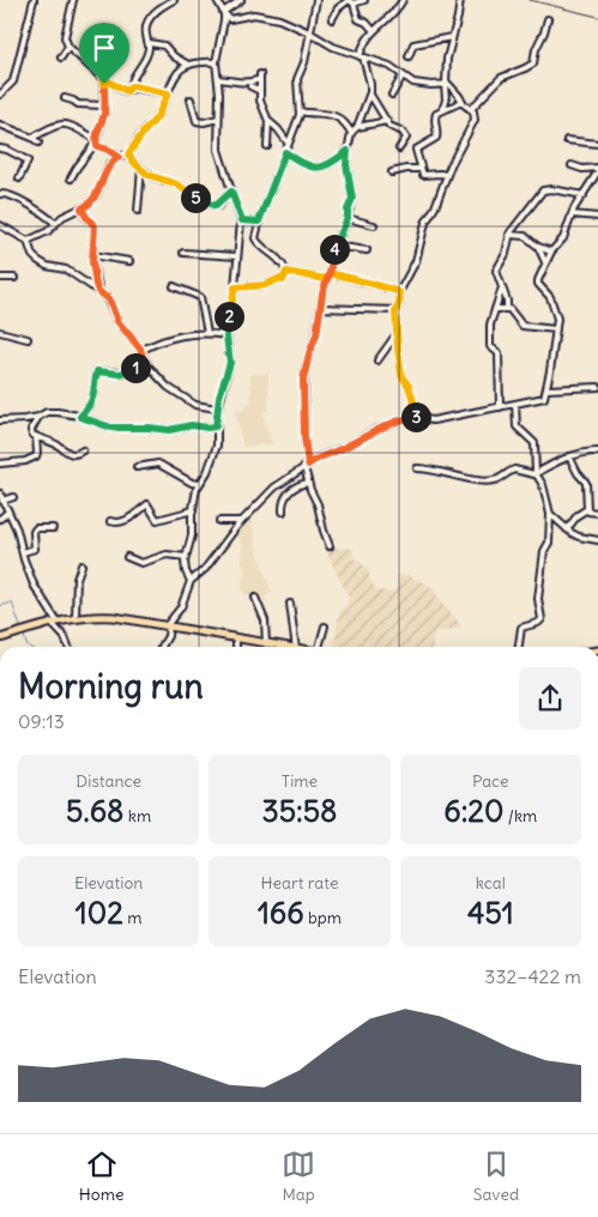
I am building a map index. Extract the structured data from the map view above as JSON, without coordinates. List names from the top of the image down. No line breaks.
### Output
{"page":{"pins":["5","4","2","1","3"],"heading":["Morning run","09:13"],"stats":[["Distance","5.68 km"],["Time","35:58"],["Pace","6:20 /km"],["Elevation","102 m"],["Heart rate","166 bpm"],["kcal","451"]],"chart":["Elevation","332–422 m"],"tabs":["Home","Map","Saved"]}}
